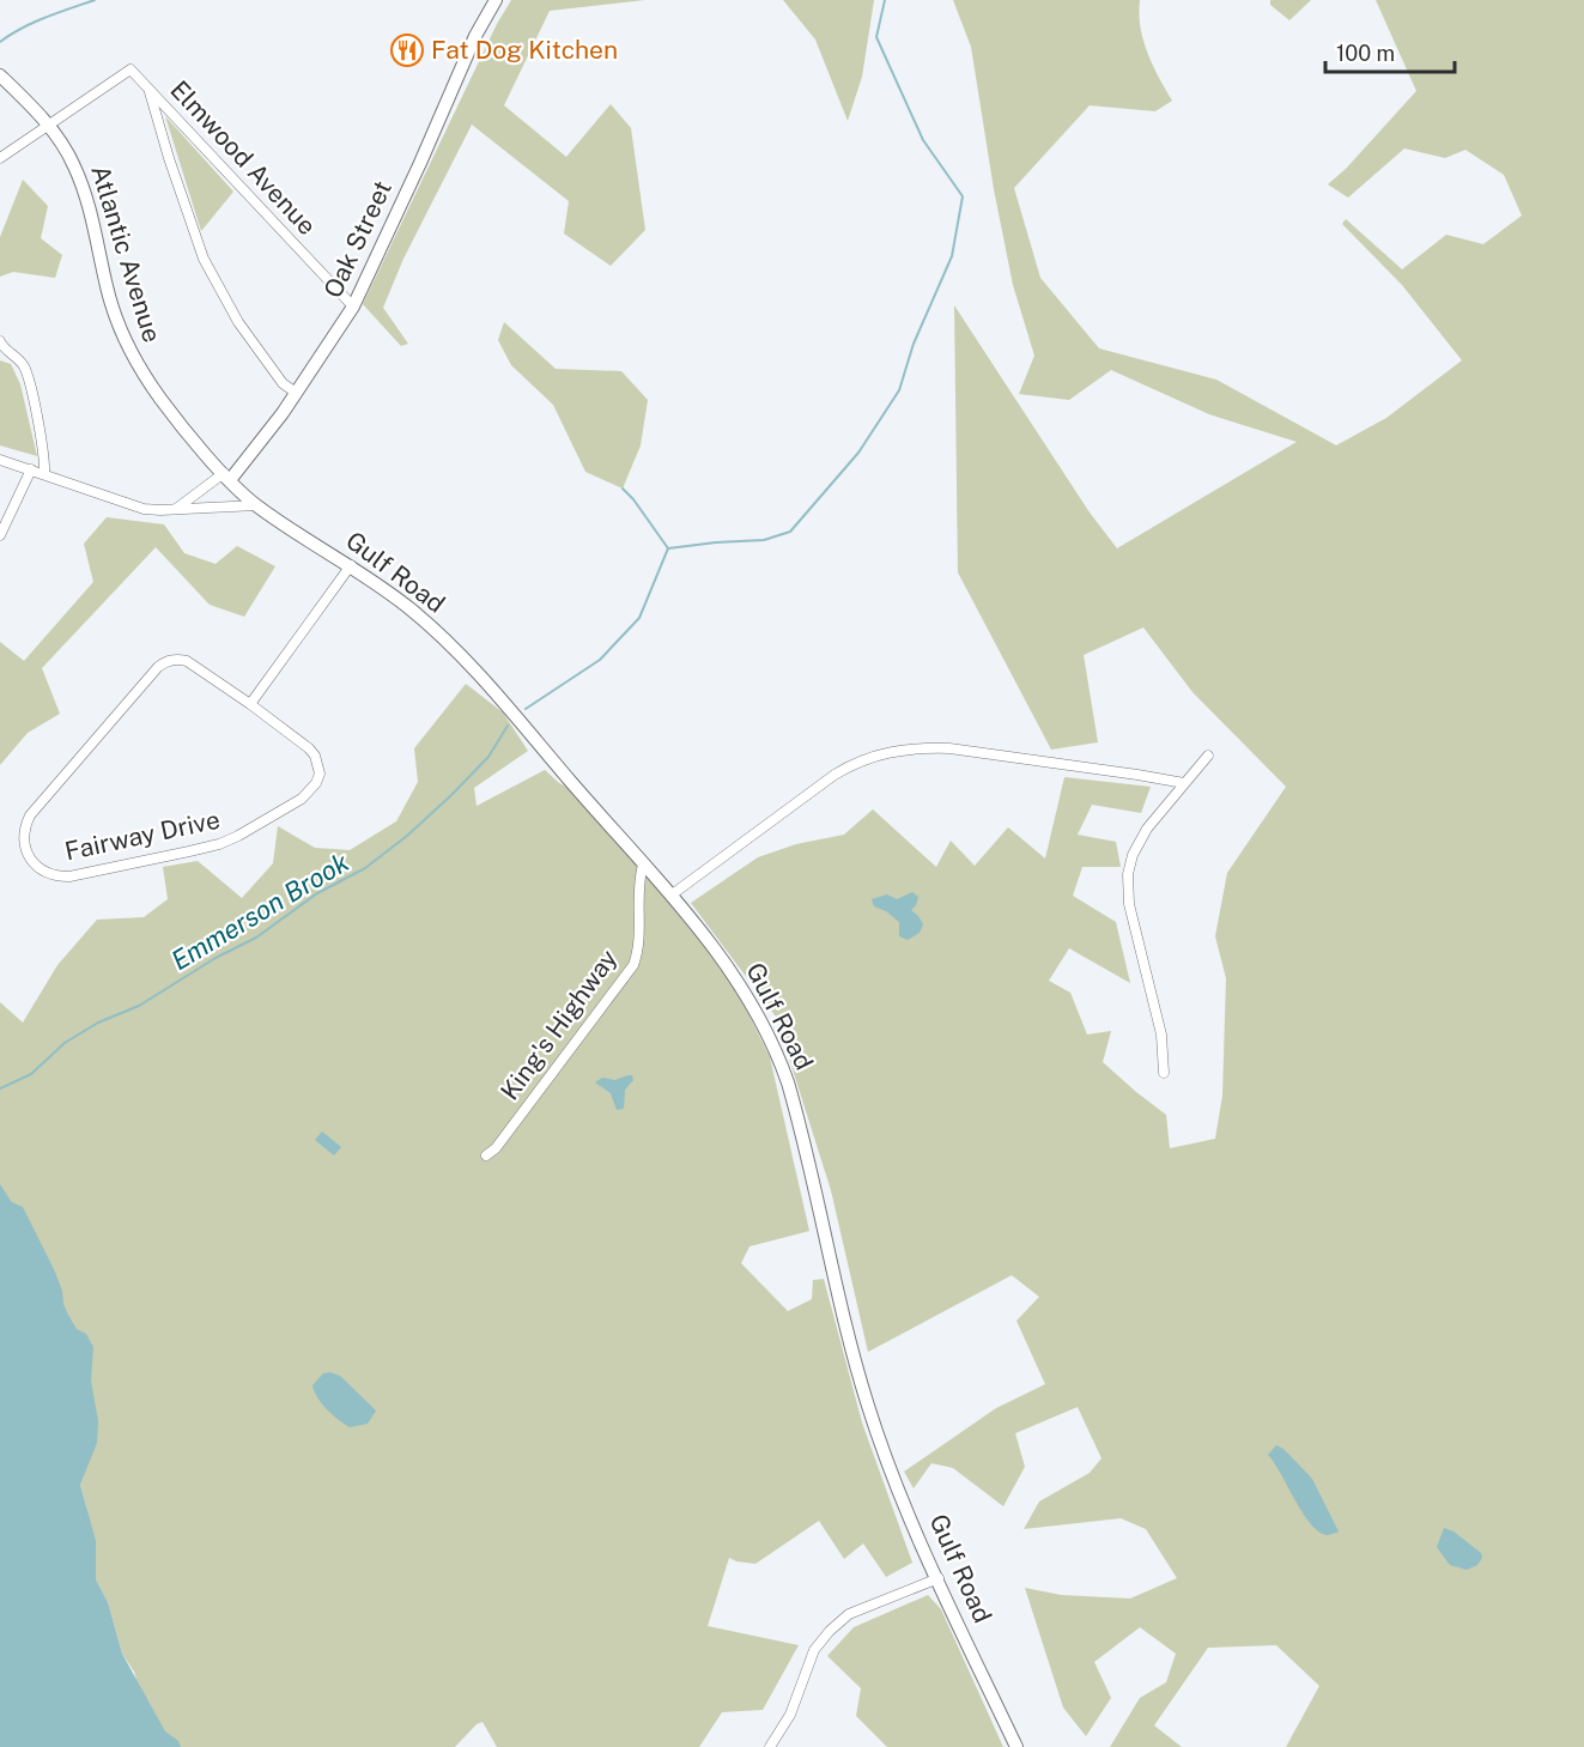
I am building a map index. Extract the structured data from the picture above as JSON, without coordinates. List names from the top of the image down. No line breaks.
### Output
{"streets":{"street":["Elmwood Avenue","Oak Street","Atlantic Avenue","Gulf Road","Fairway Drive","King's Highway"]},"crossings":[["Elmwood Avenue","Oak Street"],["Elmwood Avenue","Atlantic Avenue"],["Oak Street","Atlantic Avenue"],["Oak Street","Gulf Road"],["Atlantic Avenue","Gulf Road"],["Gulf Road","King's Highway"]],"water":["Emmerson Brook"],"places":{"restaurant":["Fat Dog Kitchen"]},"scale_bar":"100 m"}
